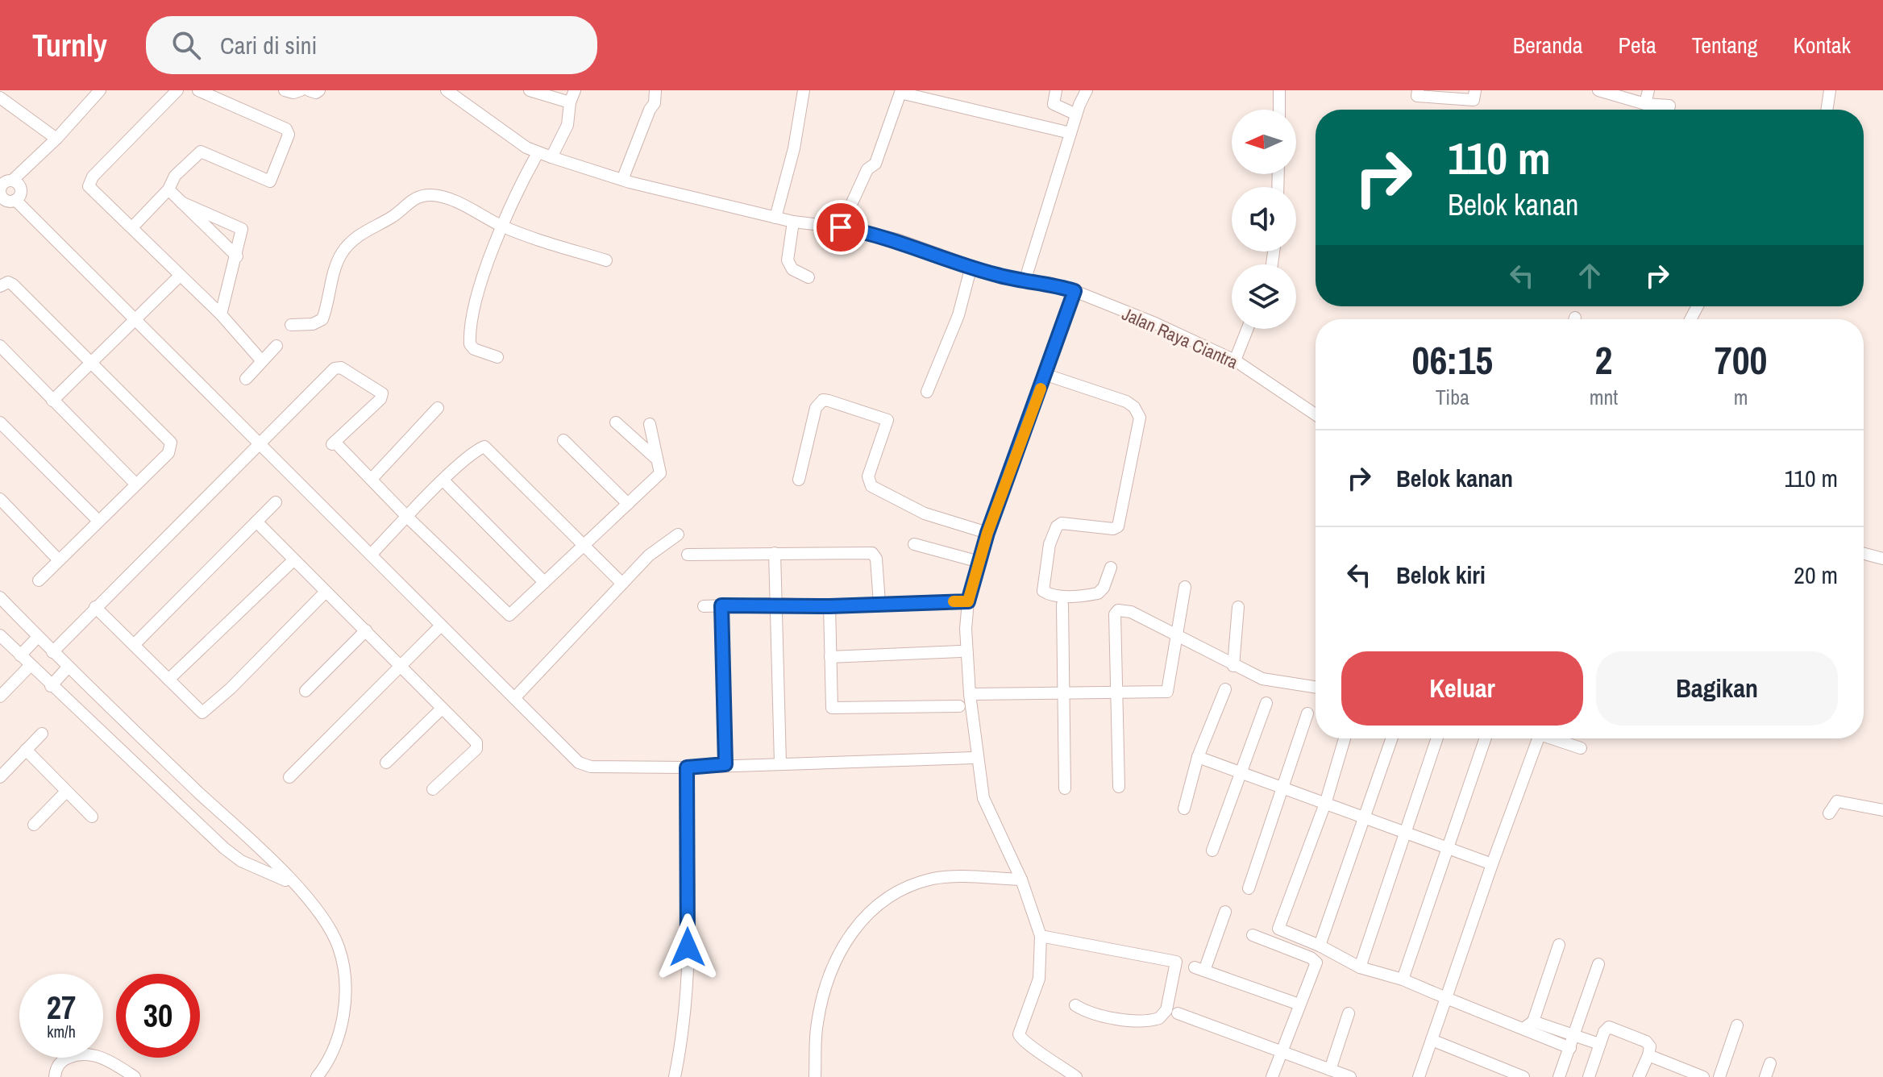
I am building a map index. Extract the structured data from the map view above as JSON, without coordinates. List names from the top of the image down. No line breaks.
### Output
{"streets":{"street":["Jalan Raya Ciantra"]},"north":"left","page":{"header":"Turnly","search":"Cari di sini","nav":["Beranda","Peta","Tentang","Kontak"],"turn":["110 m","Belok kanan"],"eta":["06:15","Tiba","2","mnt","700","m"],"list":[{"name":"Belok kanan","value":"110 m"},{"name":"Belok kiri","value":"20 m"}],"buttons":["Keluar","Bagikan"],"speed":"27 km/h","limit":"30"}}
